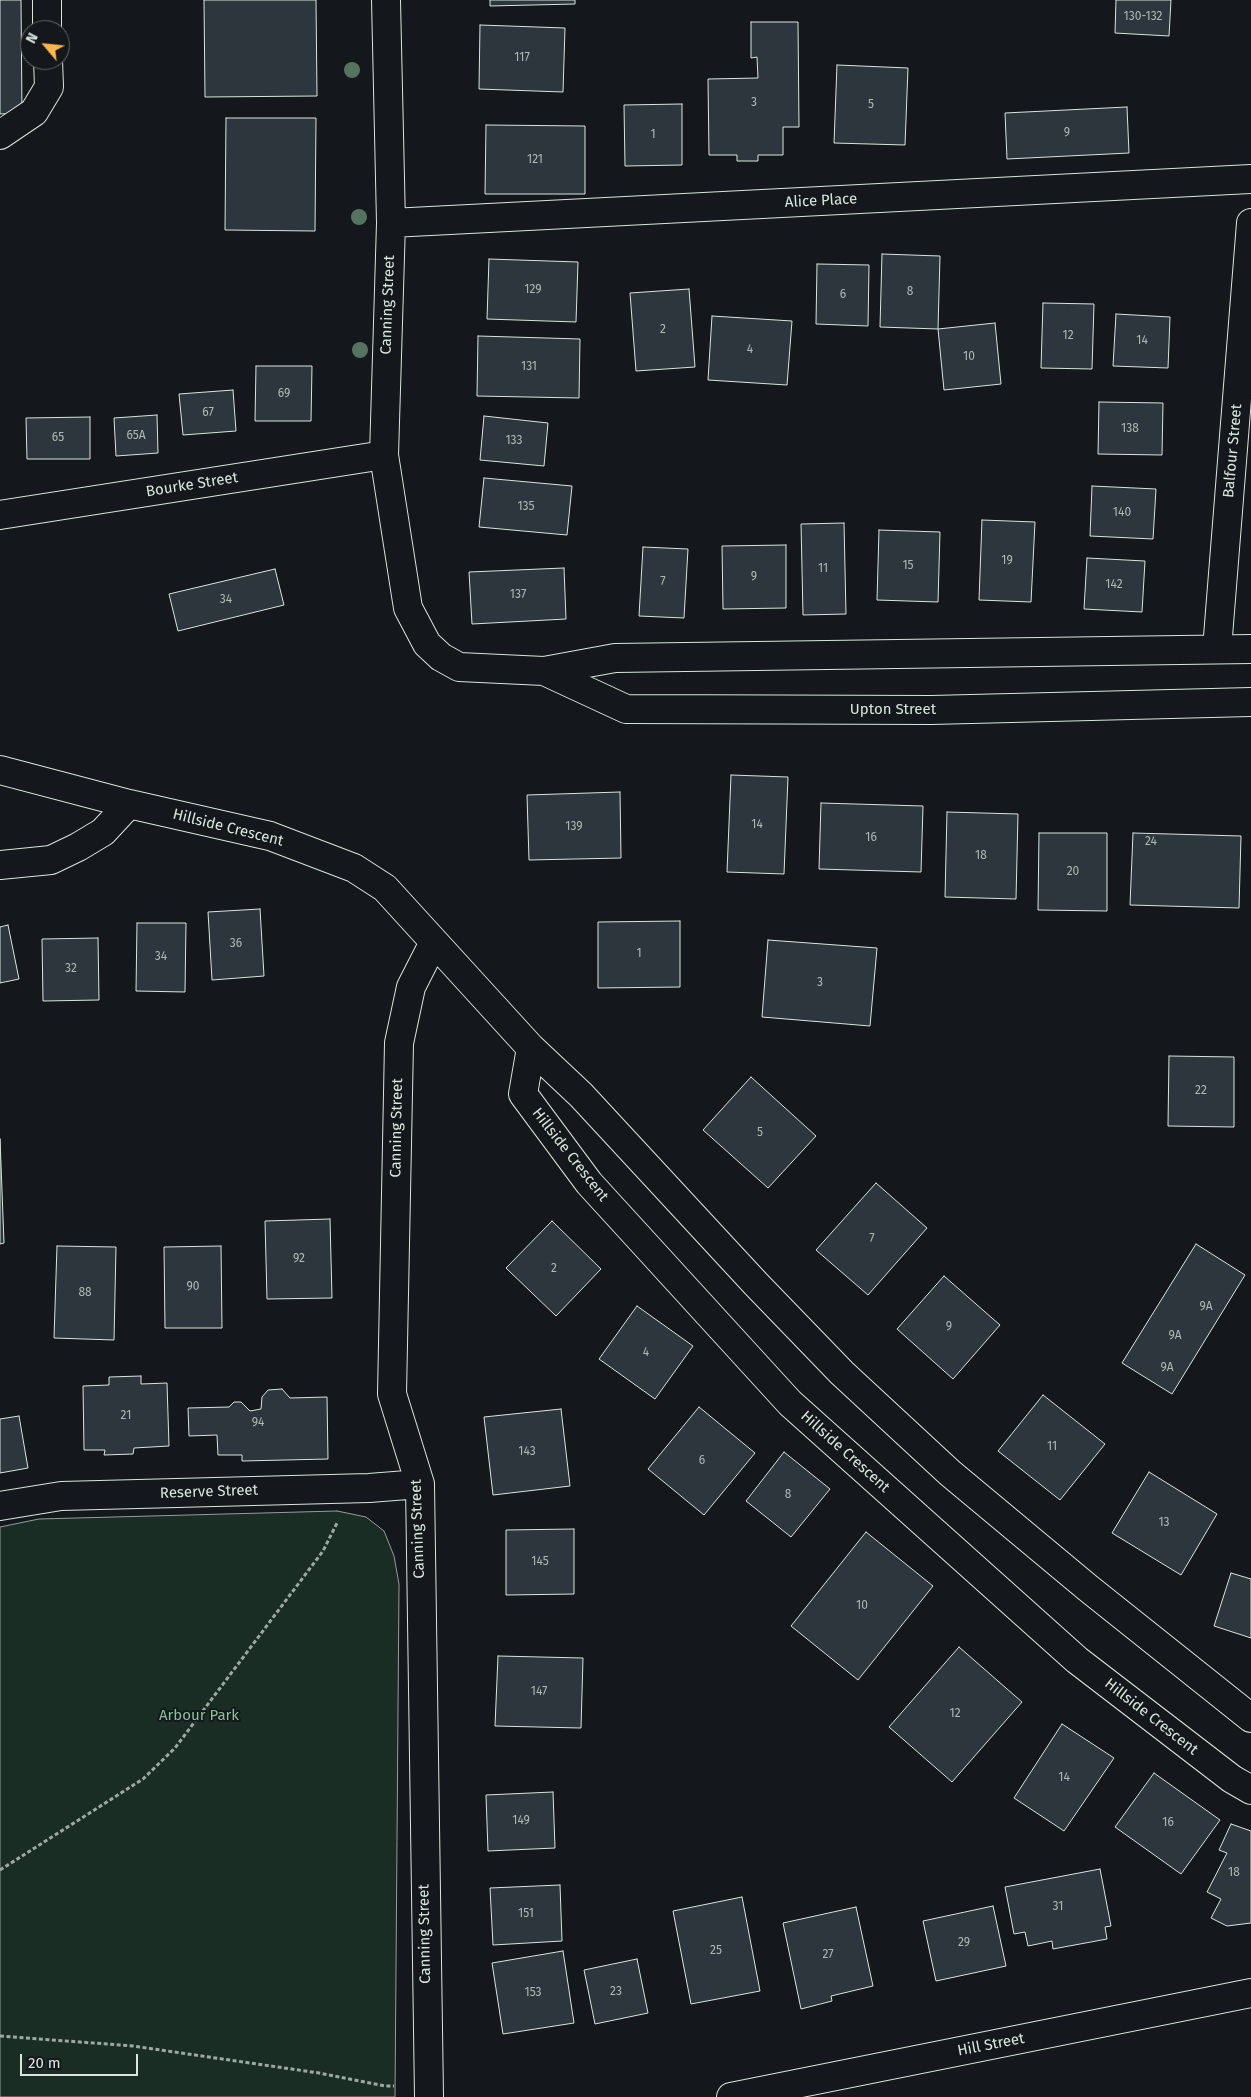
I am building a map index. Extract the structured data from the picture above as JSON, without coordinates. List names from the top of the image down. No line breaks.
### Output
{"streets":{"street":["Alice Place","Canning Street","Balfour Street","Bourke Street","Upton Street","Hillside Crescent","Reserve Street","Hill Street"]},"crossings":[["Alice Place","Canning Street"],["Canning Street","Bourke Street"],["Canning Street","Upton Street"],["Canning Street","Hillside Crescent"],["Canning Street","Reserve Street"],["Balfour Street","Upton Street"]],"parks":["Arbour Park"],"house_numbers":["130-132","117","3","5","9","1","121","129","8","6","2","12","14","4","10","131","69","67","138","65A","65","133","135","140","19","15","11","9","7","142","137","34","14","139","16","24","18","20","36","1","34","32","3","22","5","7","92","2","90","88","9A","9","9A","4","9A","21","94","11","143","6","8","13","145","10","147","12","14","149","16","18","31","151","29","25","27","23","153"],"scale_bar":"20 m","north":"top left"}
